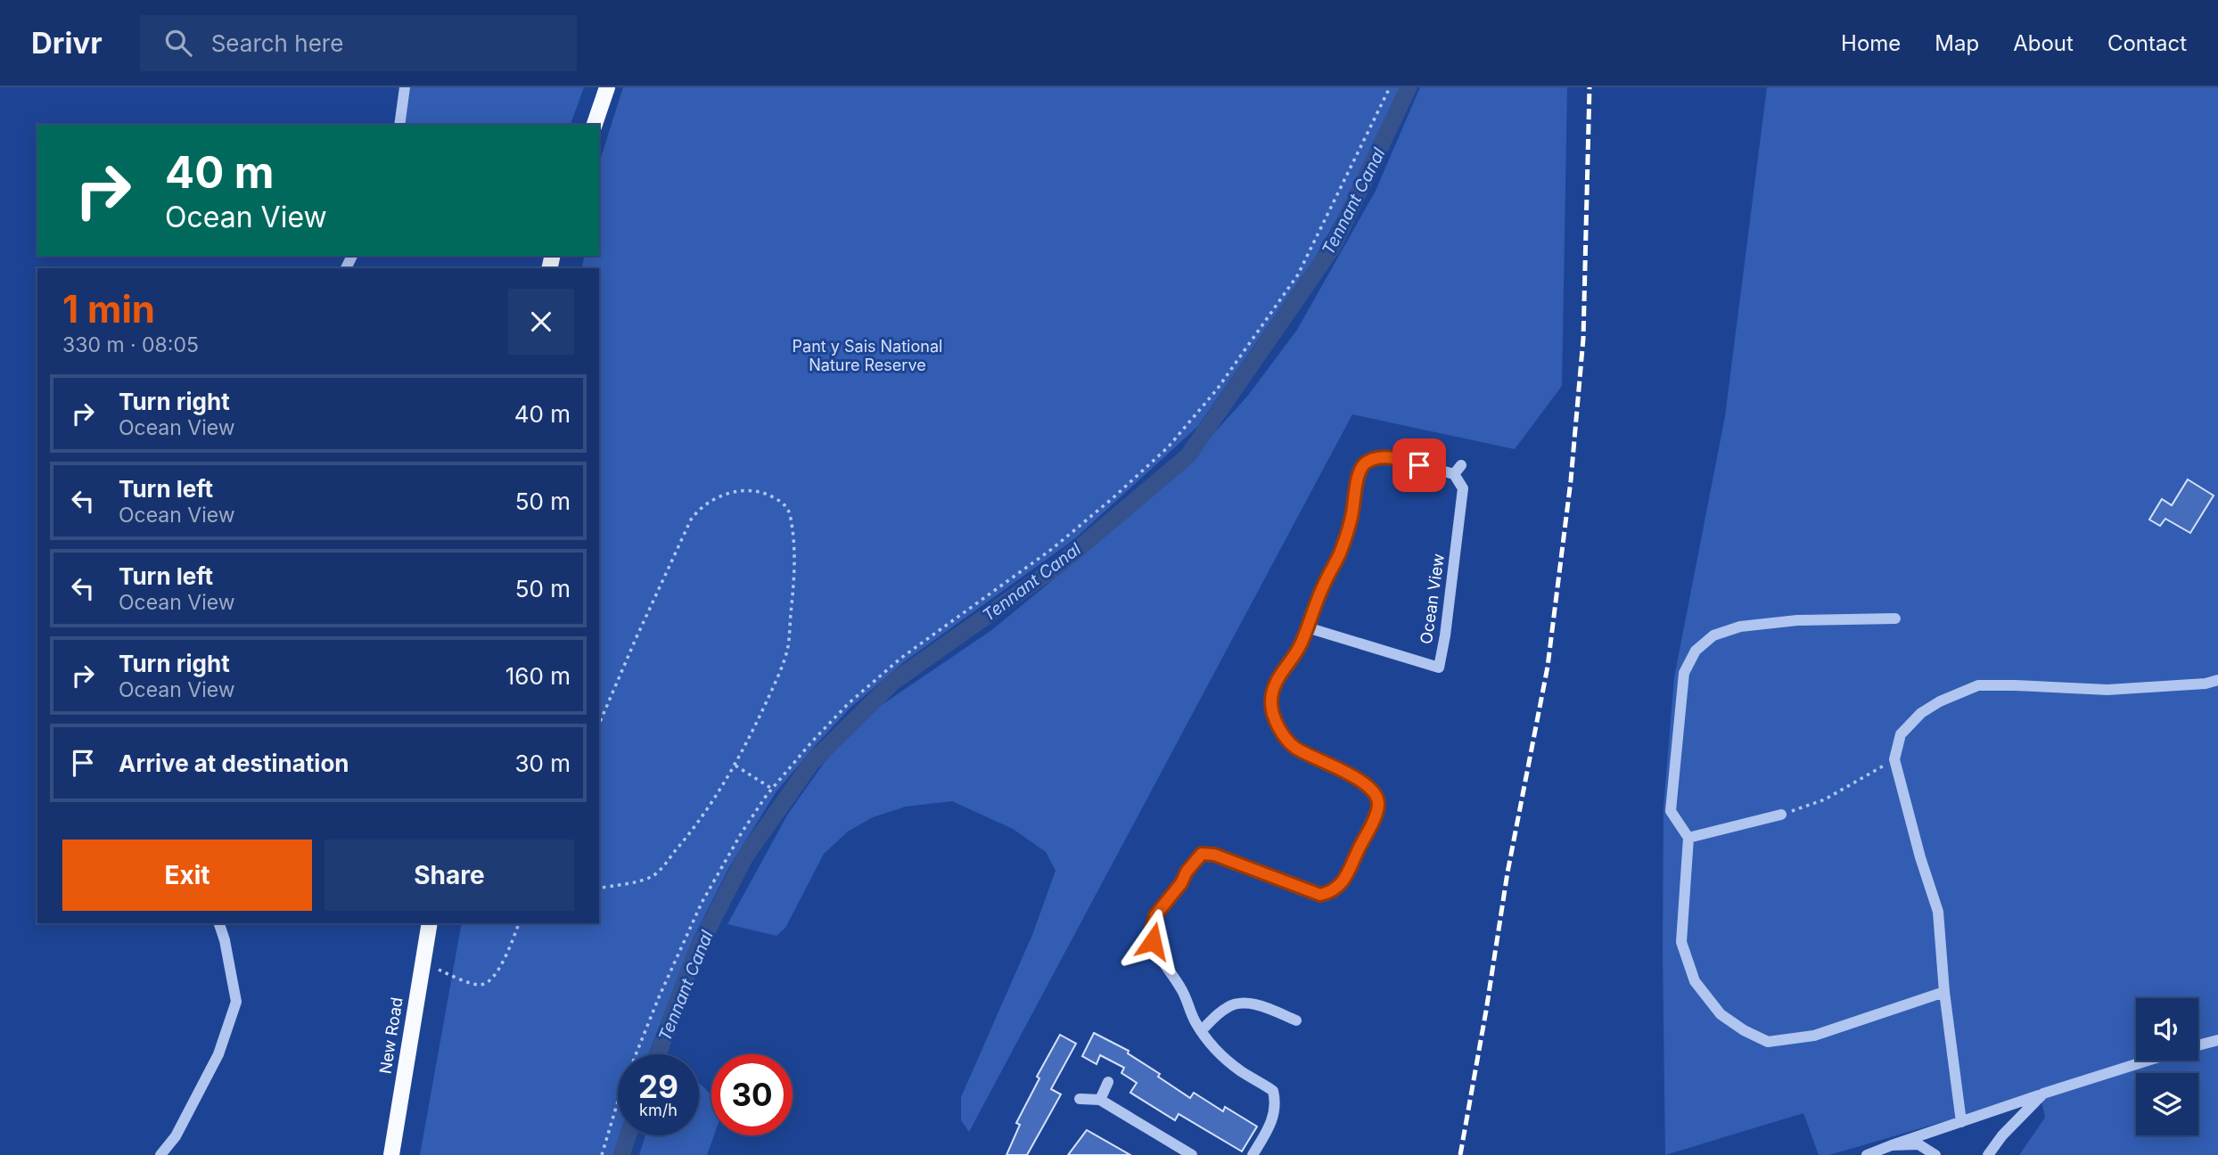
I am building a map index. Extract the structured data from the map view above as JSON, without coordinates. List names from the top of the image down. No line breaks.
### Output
{"streets":{"main road":["New Road"],"street":["Ocean View"]},"water":["Tennant Canal"],"parks":["Pant y Sais National Nature Reserve"],"page":{"header":"Drivr","search":"Search here","nav":["Home","Map","About","Contact"],"turn":["40 m","Ocean View"],"heading":["1 min","330 m · 08:05"],"list":[{"name":"Turn right","note":"Ocean View","value":"40 m"},{"name":"Turn left","note":"Ocean View","value":"50 m"},{"name":"Turn left","note":"Ocean View","value":"50 m"},{"name":"Turn right","note":"Ocean View","value":"160 m"},{"name":"Arrive at destination","value":"30 m"}],"buttons":["Exit","Share"],"speed":"29 km/h","limit":"30"}}
